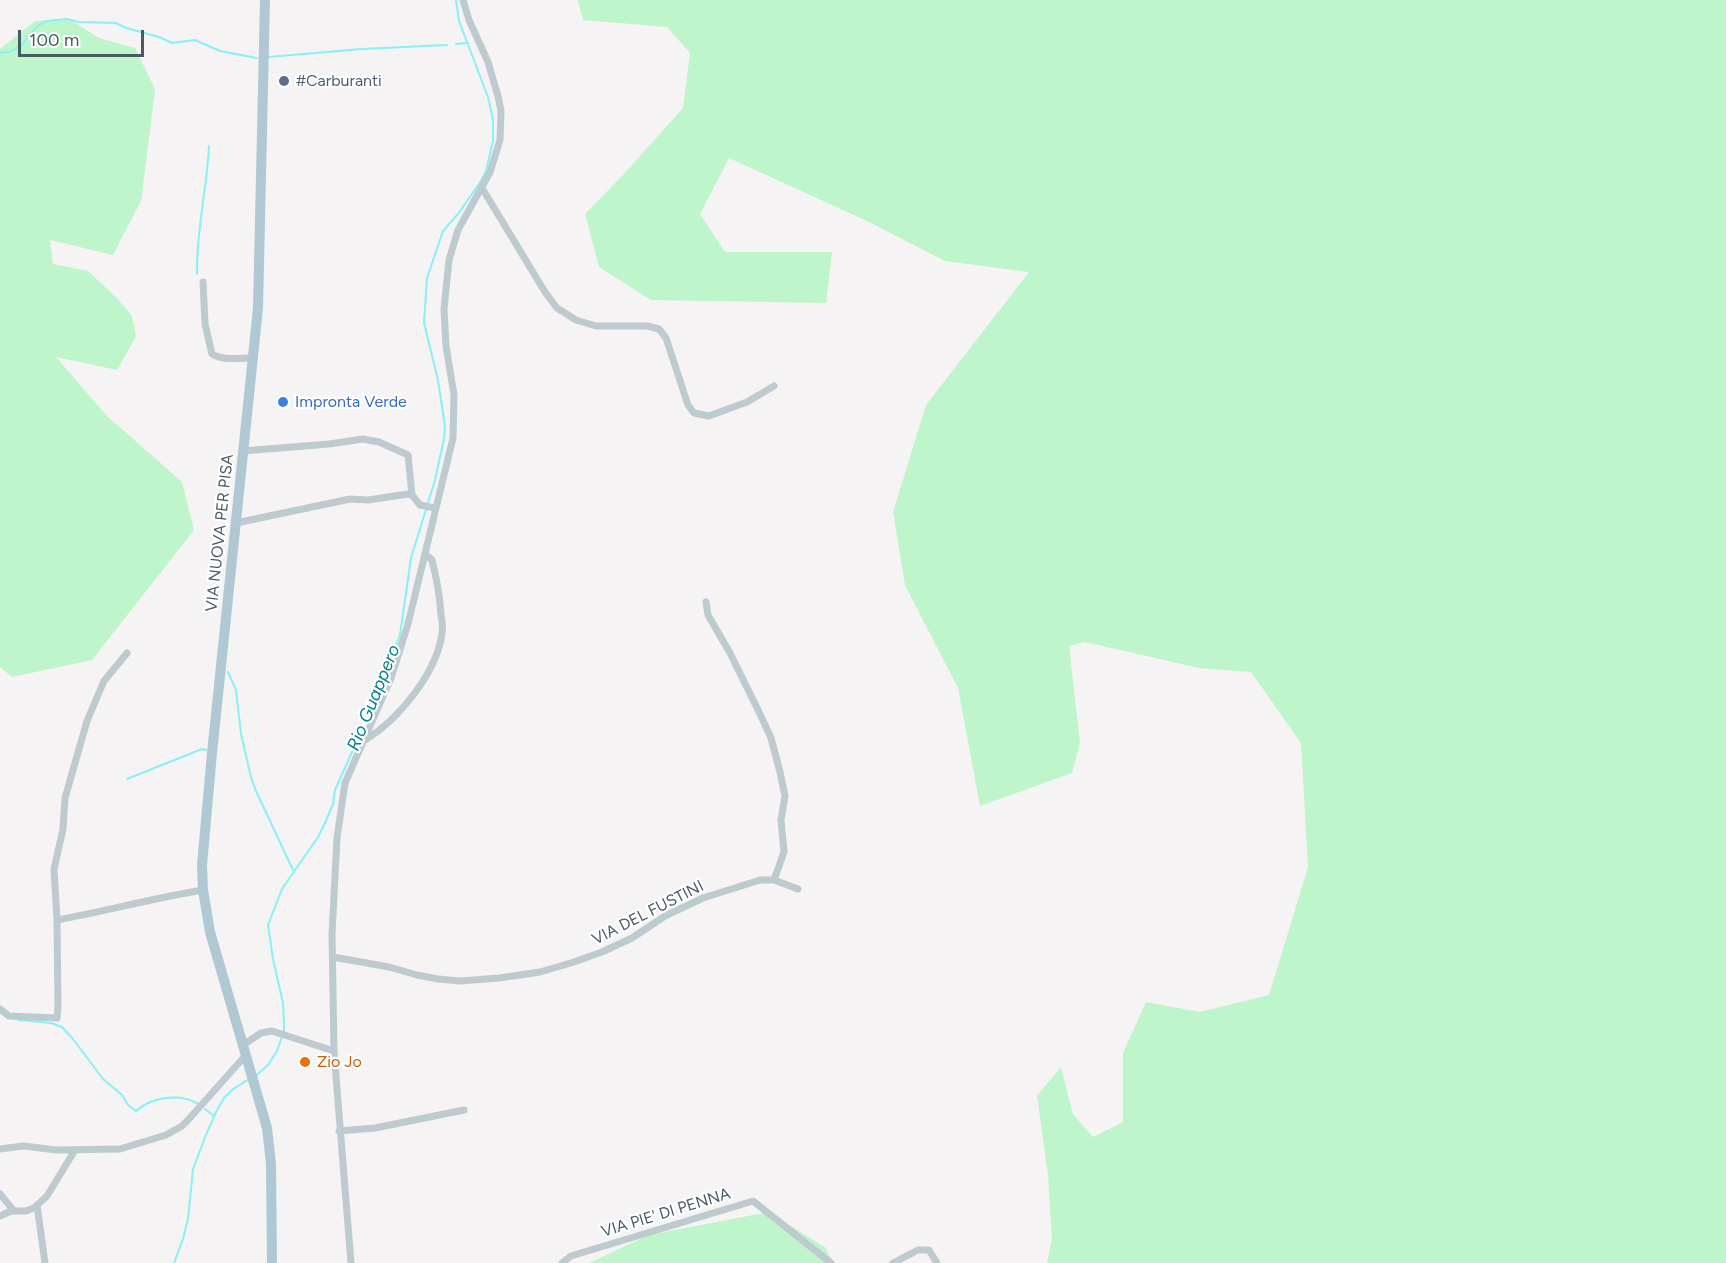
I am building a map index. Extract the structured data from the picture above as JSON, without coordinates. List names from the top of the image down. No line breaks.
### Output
{"streets":{"main road":["VIA NUOVA PER PISA"],"street":["VIA DEL FUSTINI","VIA PIE' DI PENNA"]},"water":["Rio Guappero"],"places":["#Carburanti","Impronta Verde","Zio Jo"],"scale_bar":"100 m"}
